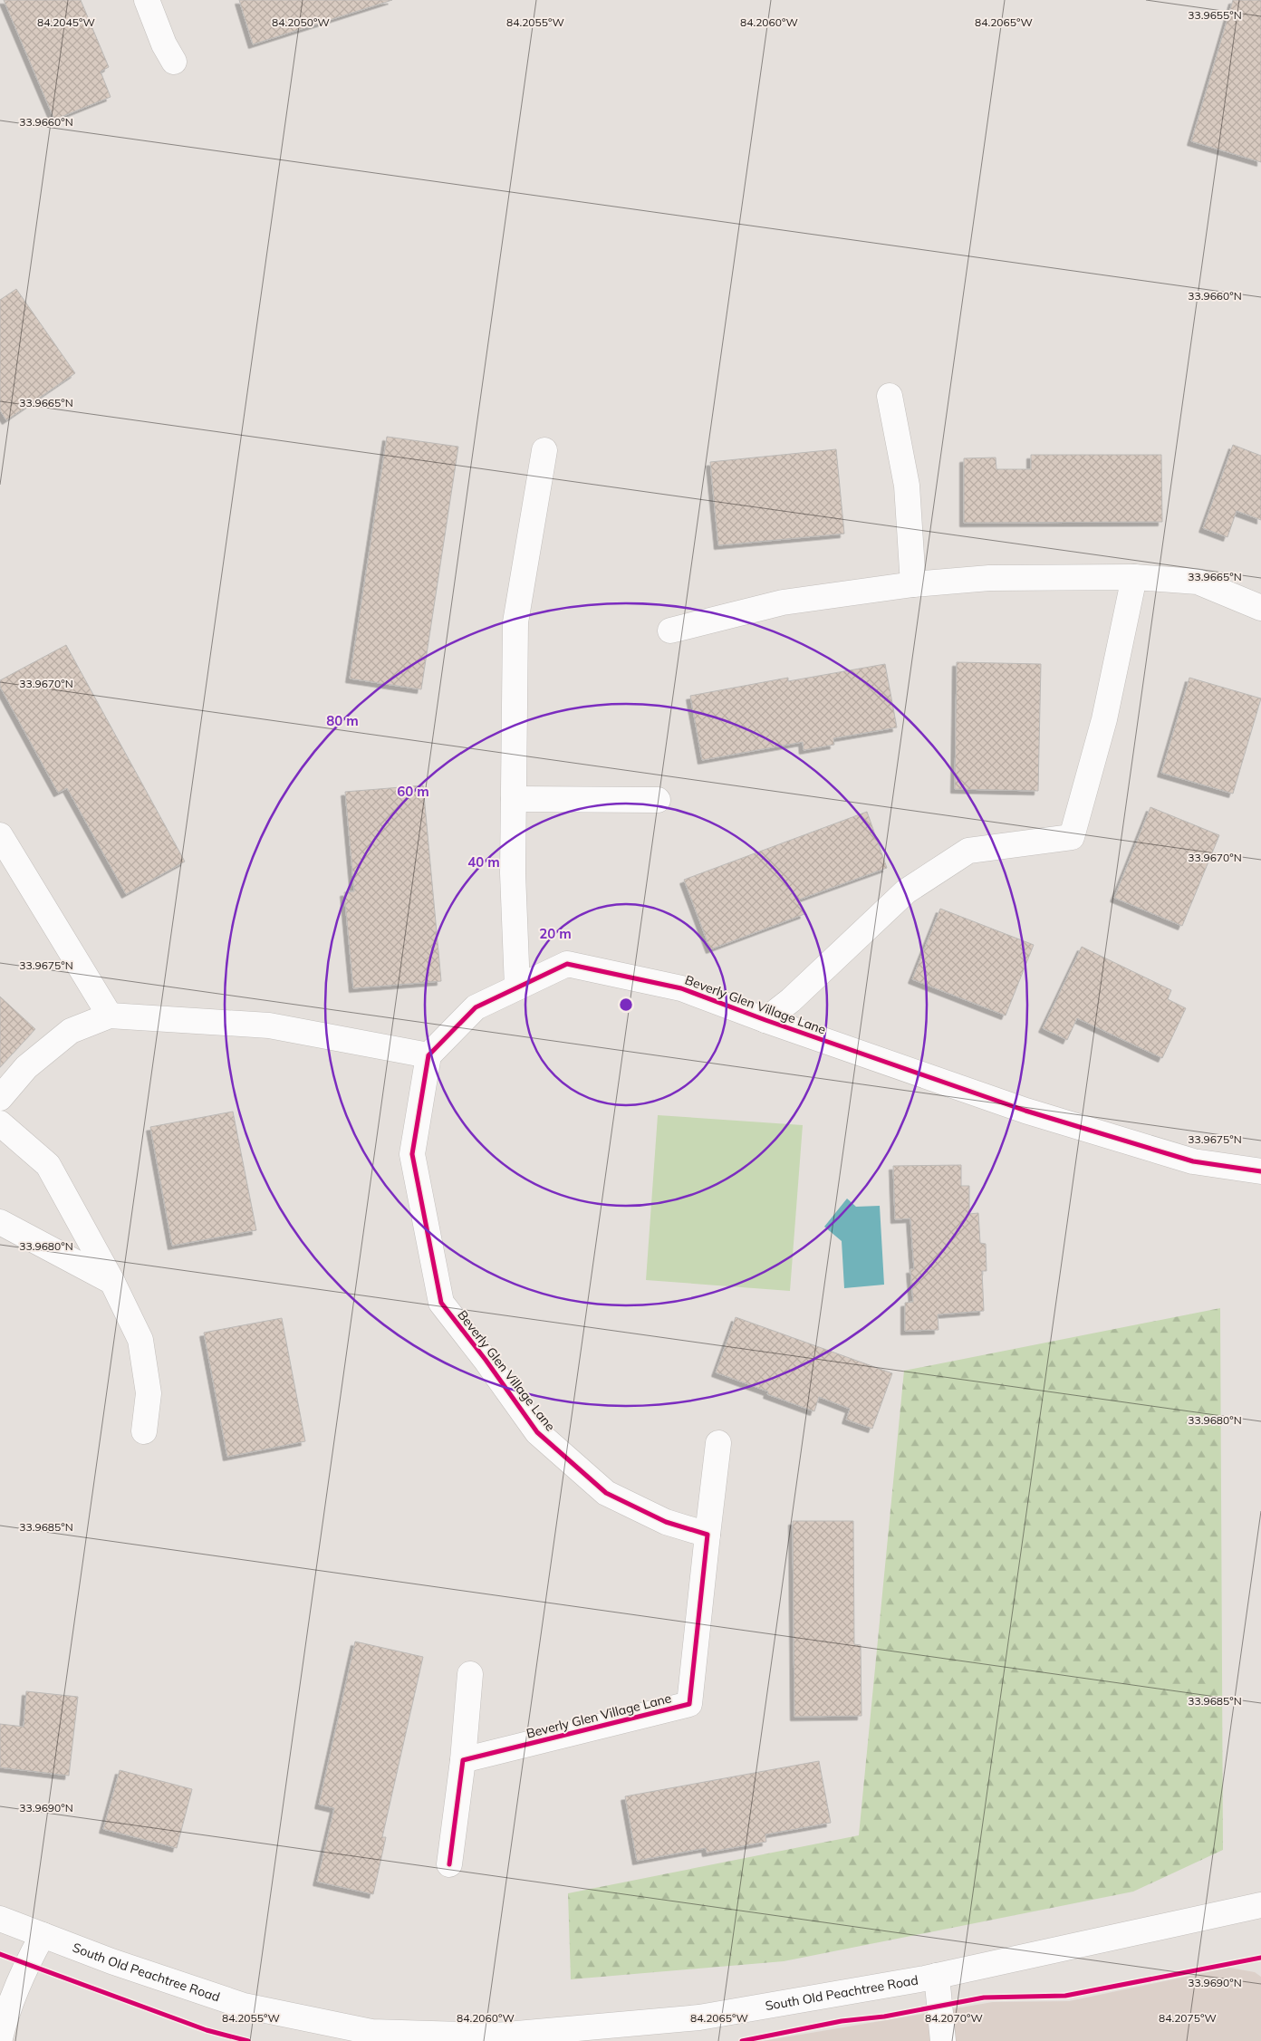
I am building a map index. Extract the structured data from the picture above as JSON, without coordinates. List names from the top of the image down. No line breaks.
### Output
{"streets":{"street":["Beverly Glen Village Lane","South Old Peachtree Road"]},"coordinates":["33.9655°N","84.2045°W","84.2050°W","84.2055°W","84.2060°W","84.2065°W","33.9660°N","33.9665°N","33.9670°N","33.9675°N","33.9680°N","33.9685°N","33.9690°N","84.2070°W","84.2075°W"],"rings":["80 m","60 m","40 m","20 m"]}
